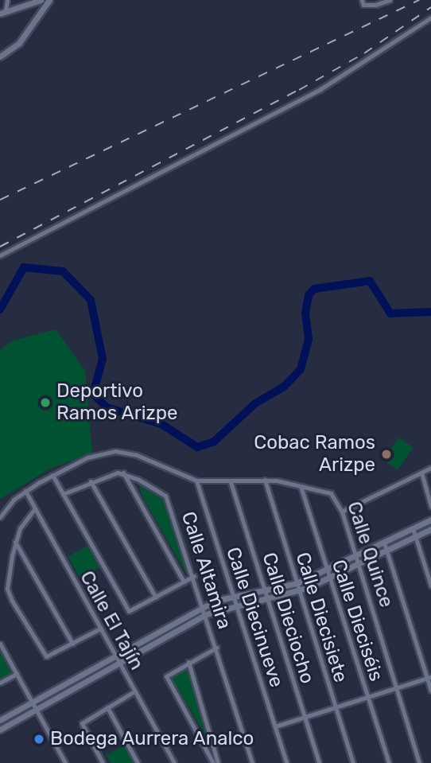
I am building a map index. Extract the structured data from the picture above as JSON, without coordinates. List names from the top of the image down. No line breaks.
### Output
{"streets":{"street":["Calle Quince","Calle Altamira","Calle Diecinueve","Calle Diecisiete","Calle Dieciocho","Calle El Tajín","Calle Dieciséis"]},"crossings":[["Calle Quince","Calle Diecinueve"],["Calle Quince","Calle Diecisiete"],["Calle Quince","Calle Dieciocho"],["Calle Quince","Calle Dieciséis"]],"places":["Deportivo Ramos Arizpe","Cobac Ramos Arizpe","Bodega Aurrera Analco"]}
